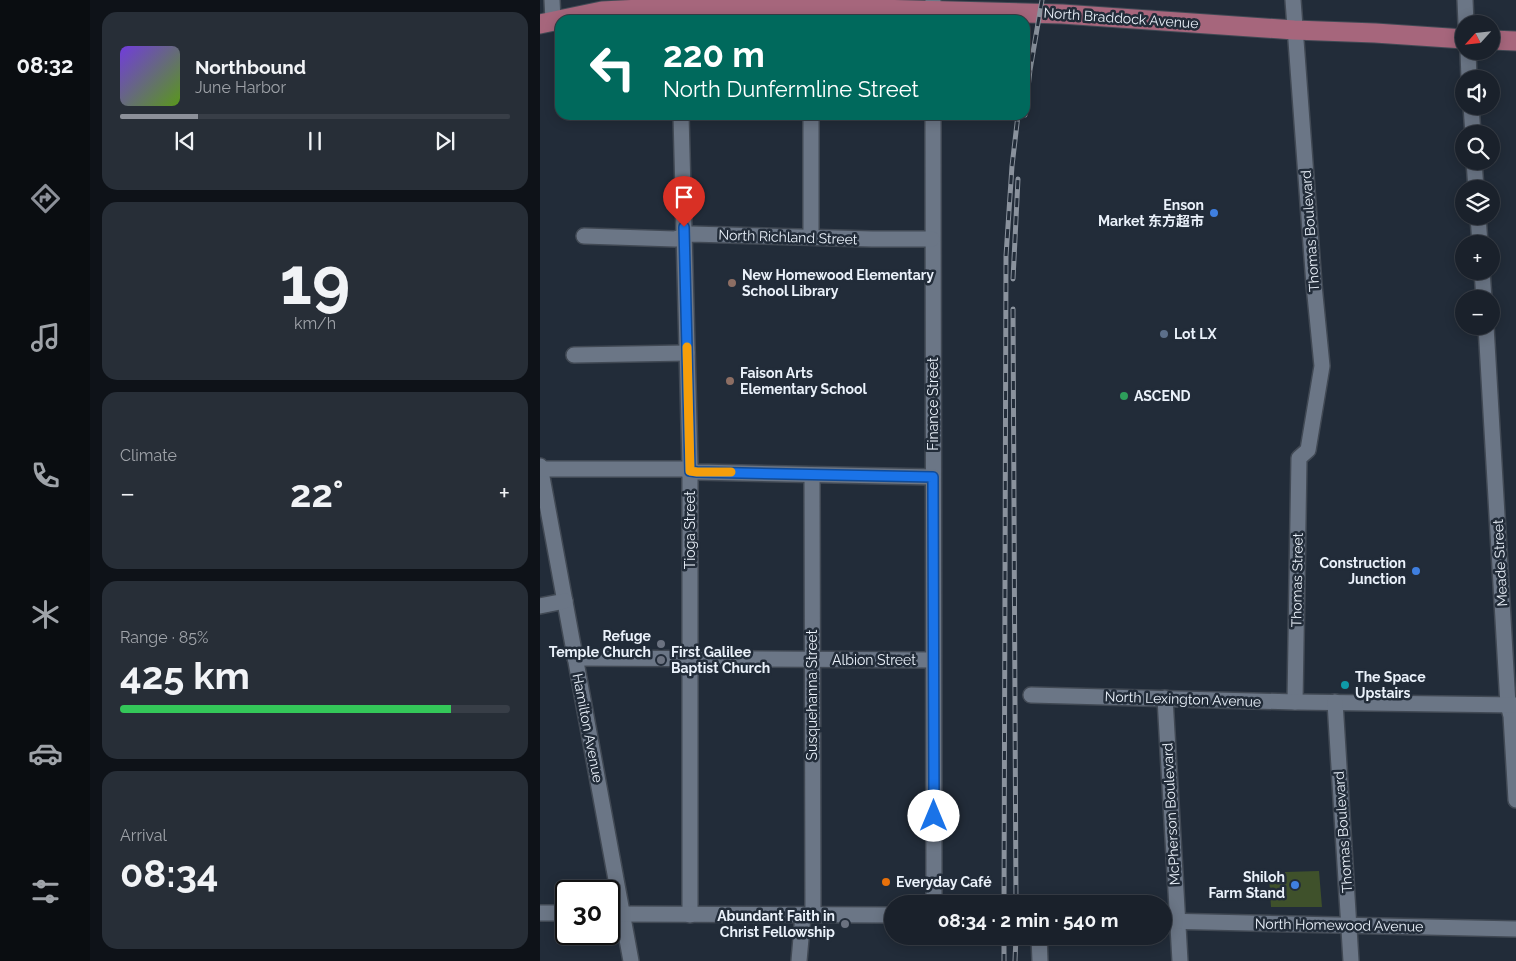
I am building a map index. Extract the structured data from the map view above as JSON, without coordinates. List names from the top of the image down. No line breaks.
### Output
{"streets":{"main road":["North Braddock Avenue"],"street":["Thomas Boulevard","North Richland Street","Finance Street","Tioga Street","Meade Street","Thomas Street","Albion Street","Susquehanna Street","North Lexington Avenue","Hamilton Avenue","McPherson Boulevard","North Homewood Avenue"]},"crossings":[["North Braddock Avenue","Thomas Boulevard"],["Thomas Boulevard","Thomas Street"],["Thomas Boulevard","North Lexington Avenue"],["Thomas Boulevard","North Homewood Avenue"],["North Richland Street","Finance Street"],["North Richland Street","Tioga Street"],["Finance Street","Albion Street"],["Tioga Street","Albion Street"],["Meade Street","North Lexington Avenue"],["Thomas Street","North Lexington Avenue"],["Albion Street","Susquehanna Street"],["Albion Street","Hamilton Avenue"],["North Lexington Avenue","McPherson Boulevard"]],"places":["Enson Market 东方超市","New Homewood Elementary School Library","Lot LX","Faison Arts Elementary School","ASCEND","Construction Junction","Refuge Temple Church","First Galilee Baptist Church","The Space Upstairs","Everyday Café","Shiloh Farm Stand","Abundant Faith in Christ Fellowship"],"north":"bottom left","page":{"tabs":"08:32","map_buttons":["+","−"],"turn":["220 m","North Dunfermline Street"],"song":["Northbound","June Harbor"],"tile":[["19","km/h"],"Climate",["Range · 85%","425 km"],["Arrival","08:34"]],"heat":["−","22°","+"],"limit":"30","trip":"08:34 · 2 min · 540 m"}}
